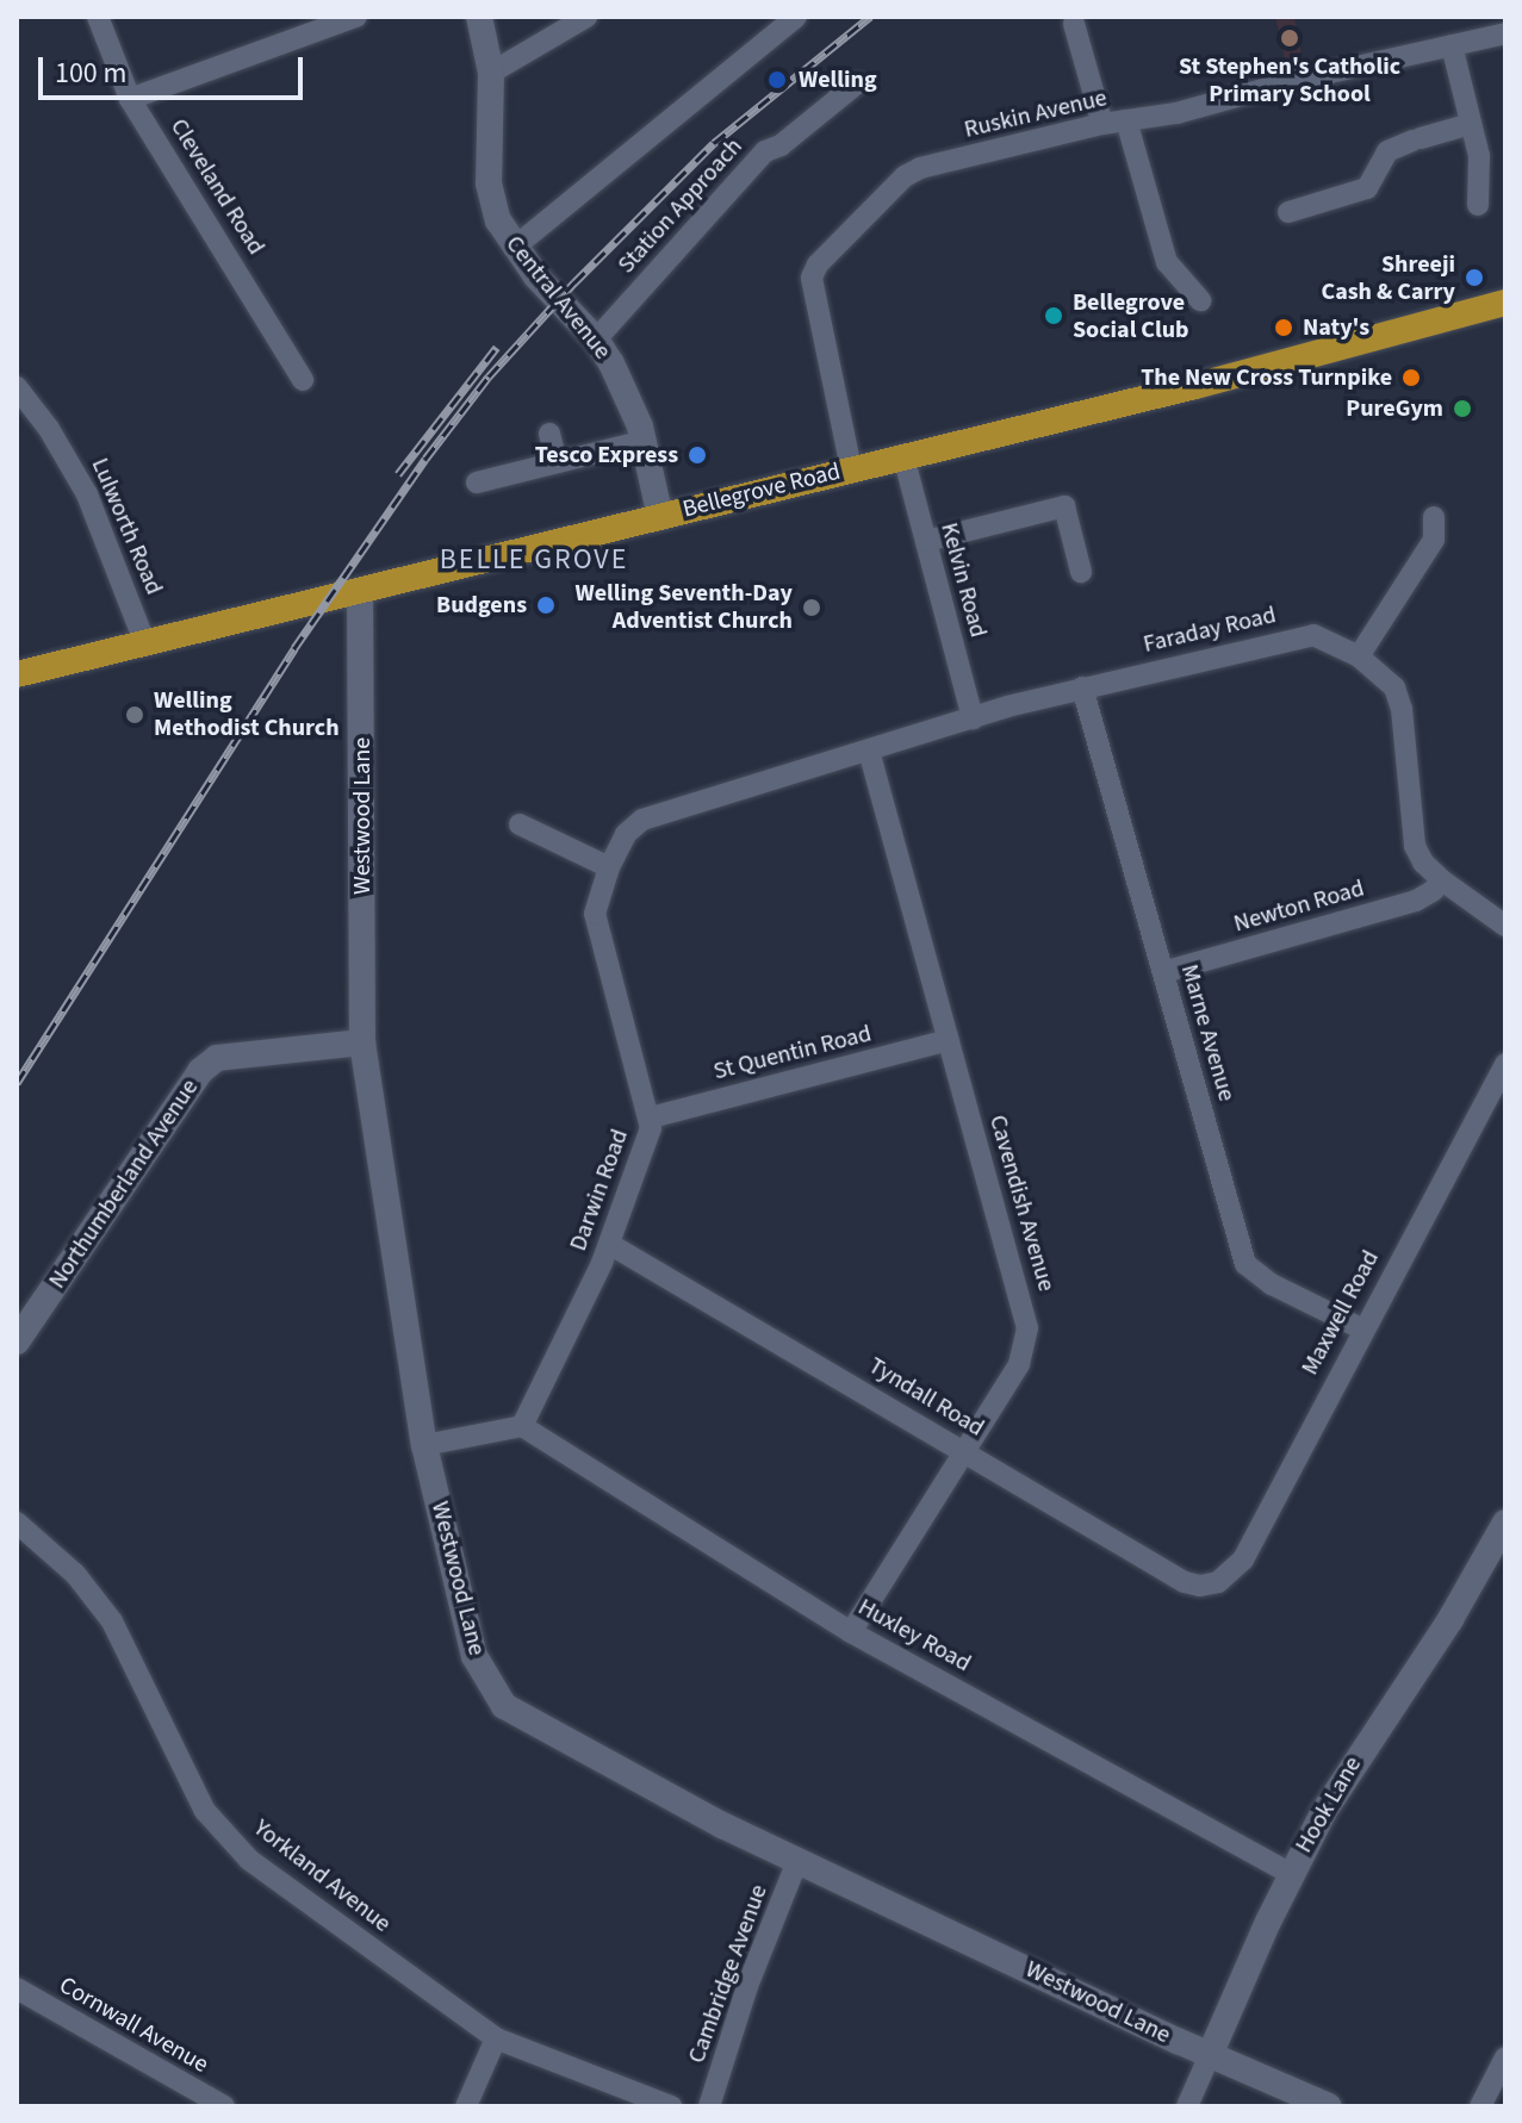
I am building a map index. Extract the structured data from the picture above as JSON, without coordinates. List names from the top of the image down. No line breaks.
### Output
{"streets":{"main road":["Bellegrove Road"],"street":["Ruskin Avenue","Cleveland Road","Station Approach","Central Avenue","Lulworth Road","Kelvin Road","Faraday Road","Westwood Lane","Newton Road","Marne Avenue","St Quentin Road","Northumberland Avenue","Darwin Road","Cavendish Avenue","Maxwell Road","Tyndall Road","Huxley Road","Hook Lane","Yorkland Avenue","Cambridge Avenue","Cornwall Avenue"]},"crossings":[["Ruskin Avenue","Bellegrove Road"],["Station Approach","Central Avenue"],["Central Avenue","Bellegrove Road"],["Bellegrove Road","Lulworth Road"],["Bellegrove Road","Kelvin Road"],["Bellegrove Road","Westwood Lane"],["Kelvin Road","Faraday Road"],["Kelvin Road","Darwin Road"],["Faraday Road","Newton Road"],["Faraday Road","Marne Avenue"],["Faraday Road","Darwin Road"],["Westwood Lane","Northumberland Avenue"],["Westwood Lane","Hook Lane"],["Westwood Lane","Cambridge Avenue"],["Newton Road","Marne Avenue"],["Marne Avenue","Maxwell Road"],["St Quentin Road","Darwin Road"],["St Quentin Road","Cavendish Avenue"],["Darwin Road","Cavendish Avenue"],["Darwin Road","Tyndall Road"],["Darwin Road","Huxley Road"],["Cavendish Avenue","Tyndall Road"],["Cavendish Avenue","Huxley Road"],["Maxwell Road","Tyndall Road"],["Huxley Road","Hook Lane"]],"districts":["BELLE GROVE"],"places":["St Stephen's Catholic Primary School","Welling","Shreeji Cash & Carry","Bellegrove Social Club","Naty's","The New Cross Turnpike","PureGym","Tesco Express","Budgens","Welling Seventh-Day Adventist Church","Welling Methodist Church"],"scale_bar":"100 m"}
